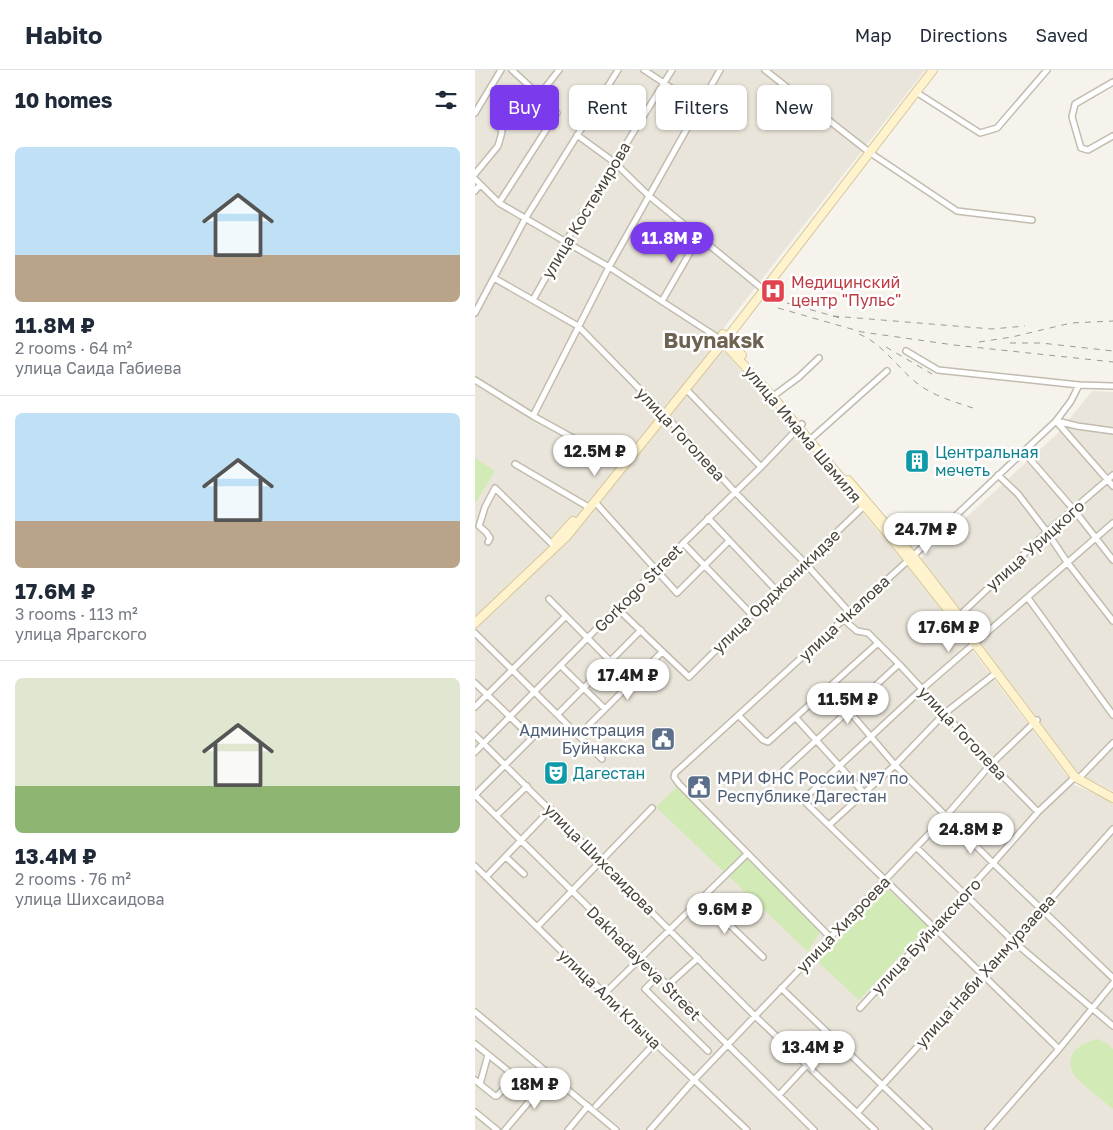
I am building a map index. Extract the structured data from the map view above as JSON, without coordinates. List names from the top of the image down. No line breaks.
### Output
{"streets":{"main road":["улица Имама Шамиля"],"street":["улица Костемирова","улица Гоголева","улица Урицкого","Gorkogo Street","улица Орджоникидзе","улица Чкалова","улица Шихсаидова","улица Хизроева","улица Буйнакского","Dakhadayeva Street","улица Наби Ханмурзаева","улица Али Клыча"]},"crossings":[["улица Костемирова","улица Гоголева"],["улица Гоголева","Gorkogo Street"],["улица Гоголева","улица Орджоникидзе"],["улица Гоголева","улица Чкалова"],["улица Гоголева","улица Хизроева"],["улица Гоголева","улица Буйнакского"],["улица Имама Шамиля","улица Урицкого"],["улица Имама Шамиля","Gorkogo Street"],["улица Имама Шамиля","улица Орджоникидзе"],["улица Имама Шамиля","улица Чкалова"],["улица Имама Шамиля","улица Хизроева"],["улица Имама Шамиля","улица Буйнакского"],["Gorkogo Street","улица Шихсаидова"],["улица Шихсаидова","улица Хизроева"],["улица Шихсаидова","улица Наби Ханмурзаева"],["улица Хизроева","Dakhadayeva Street"],["улица Хизроева","улица Али Клыча"]],"districts":["Buynaksk"],"places":{"hospital":["Медицинский центр \"Пульс\""],"building":["Центральная мечеть"],"public building":["Администрация Буйнакска","МРИ ФНС России №7 по Республике Дагестан"],"theatre":["Дагестан"]},"page":{"header":"Habito","nav":["Map","Directions","Saved"],"heading":"10 homes","chip":["Buy","Rent","Filters","New"],"list":[{"name":"11.8M ₽","note":"2 rooms · 64 m² · улица Саида Габиева"},{"name":"17.6M ₽","note":"3 rooms · 113 m² · улица Ярагского"},{"name":"13.4M ₽","note":"2 rooms · 76 m² · улица Шихсаидова"}],"price":["11.8M ₽","12.5M ₽","24.7M ₽","17.6M ₽","17.4M ₽","11.5M ₽","24.8M ₽","9.6M ₽","13.4M ₽","18M ₽"]}}
